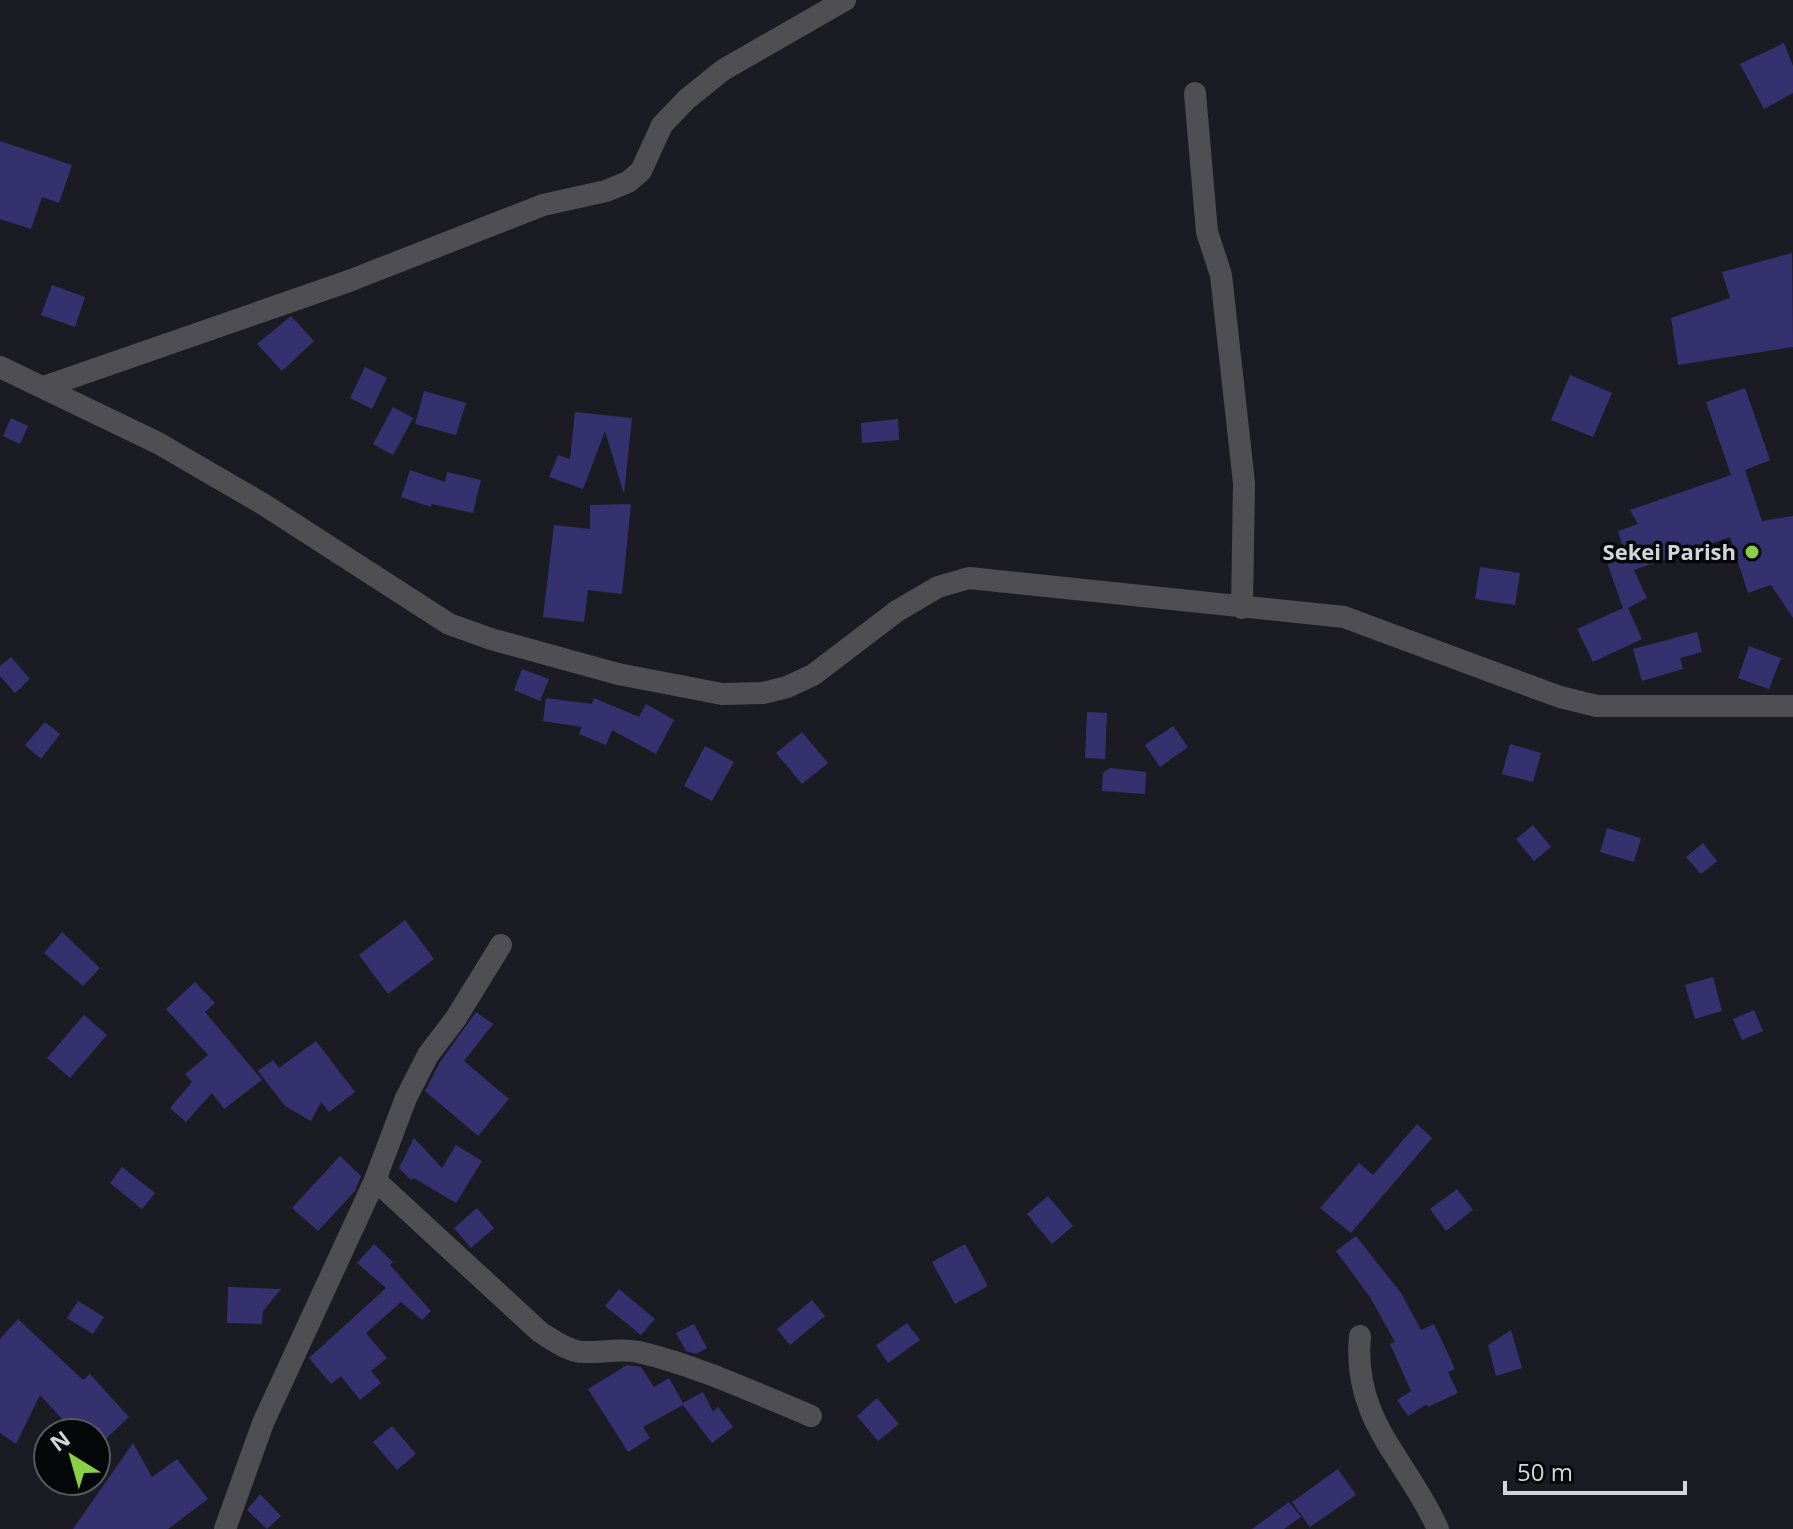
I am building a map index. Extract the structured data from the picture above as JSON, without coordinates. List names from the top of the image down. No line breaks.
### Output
{"places":["Sekei Parish"],"scale_bar":"50 m","north":"top left"}
